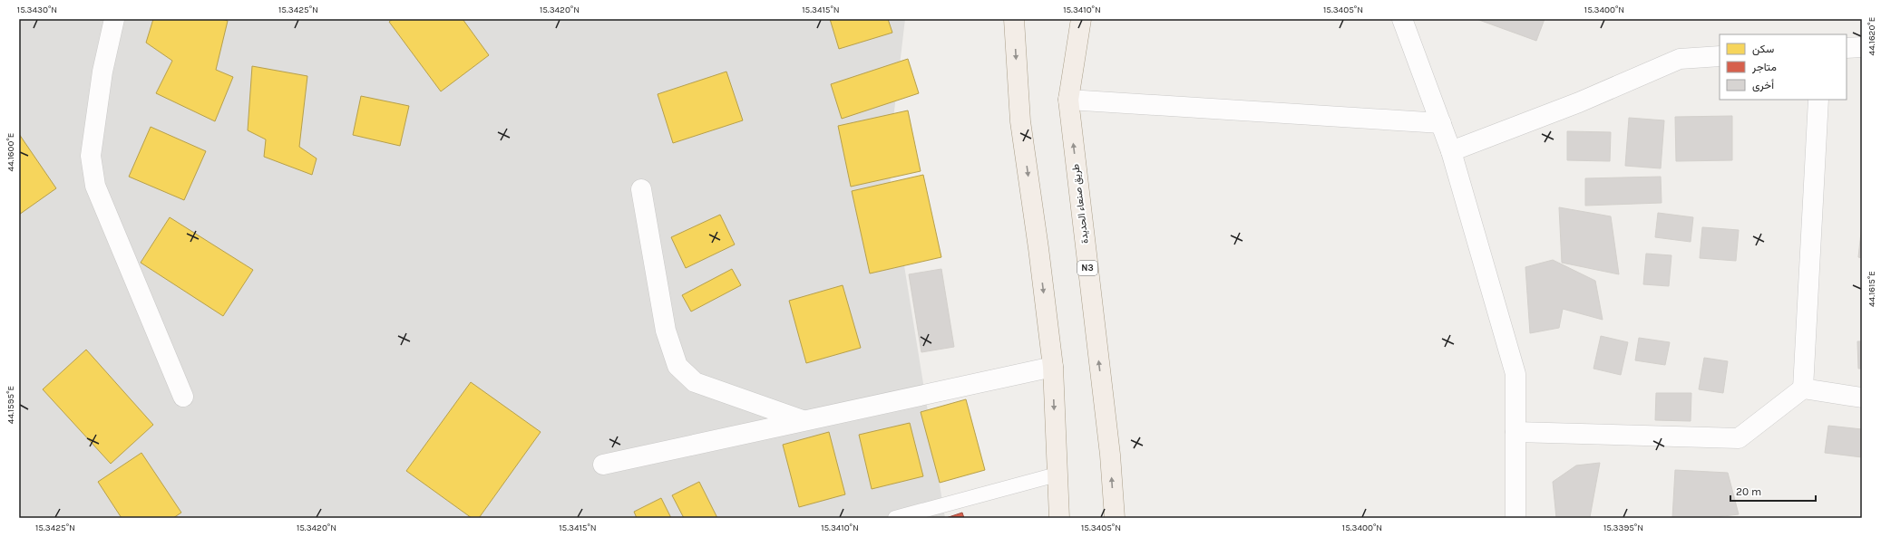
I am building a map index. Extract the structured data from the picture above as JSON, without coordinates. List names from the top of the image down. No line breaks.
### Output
{"streets":{"main road":["طريق صنعاء الحديدة","N3"]},"legend":["سكن","متاجر","أخرى"],"scale_bar":"20 m","coordinates":["15.3430°N","15.3425°N","15.3420°N","15.3415°N","15.3410°N","15.3405°N","15.3400°N","44.1620°E","44.1600°E","44.1615°E","44.1595°E","15.3395°N"]}
